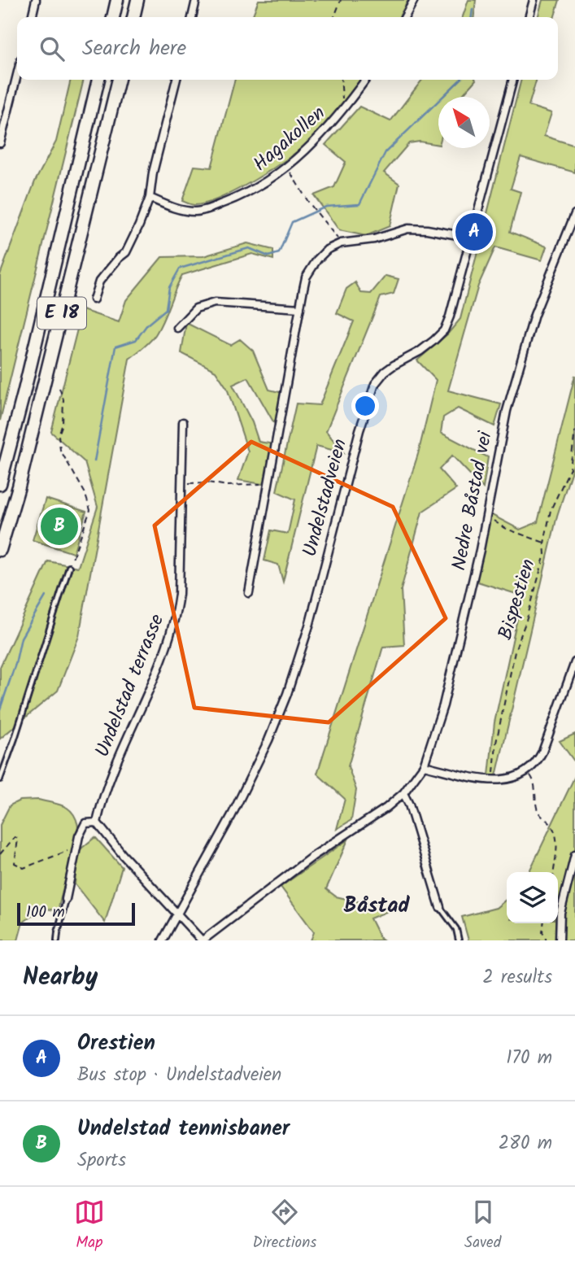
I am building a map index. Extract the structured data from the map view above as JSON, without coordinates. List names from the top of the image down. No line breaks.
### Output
{"streets":{"highway":["E 18"],"street":["Hagakollen","Undelstadveien","Nedre Båstad vei","Undelstad terrasse"],"path":["Bispestien"]},"districts":["Båstad"],"scale_bar":"100 m","north":"top left","page":{"search":"Search here","pins":["A","B"],"scale":"100 m","heading":["Nearby","2 results"],"list":[{"mark":"A","name":"Orestien","note":"Bus stop · Undelstadveien","value":"170 m"},{"mark":"B","name":"Undelstad tennisbaner","note":"Sports","value":"280 m"}],"nav":["Map","Directions","Saved"]}}
